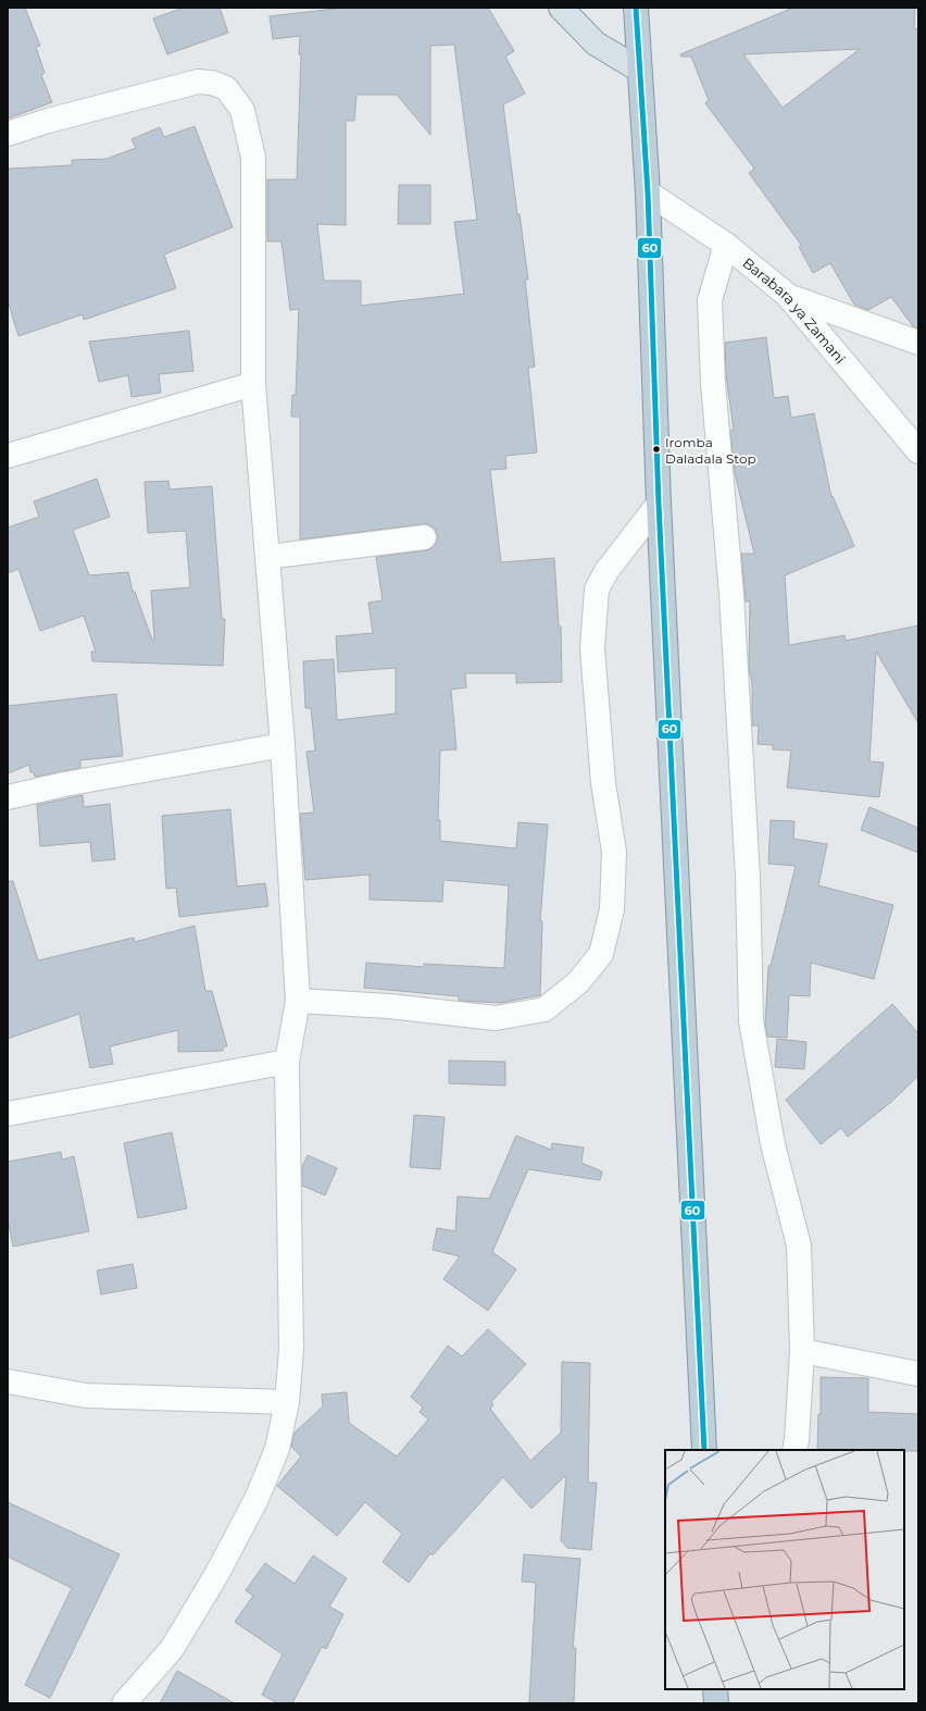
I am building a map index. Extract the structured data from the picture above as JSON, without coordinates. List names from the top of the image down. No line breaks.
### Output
{"streets":{"street":["Barabara ya Zamani"]},"places":["Iromba Daladala Stop"],"lines":["transit line 60"]}
